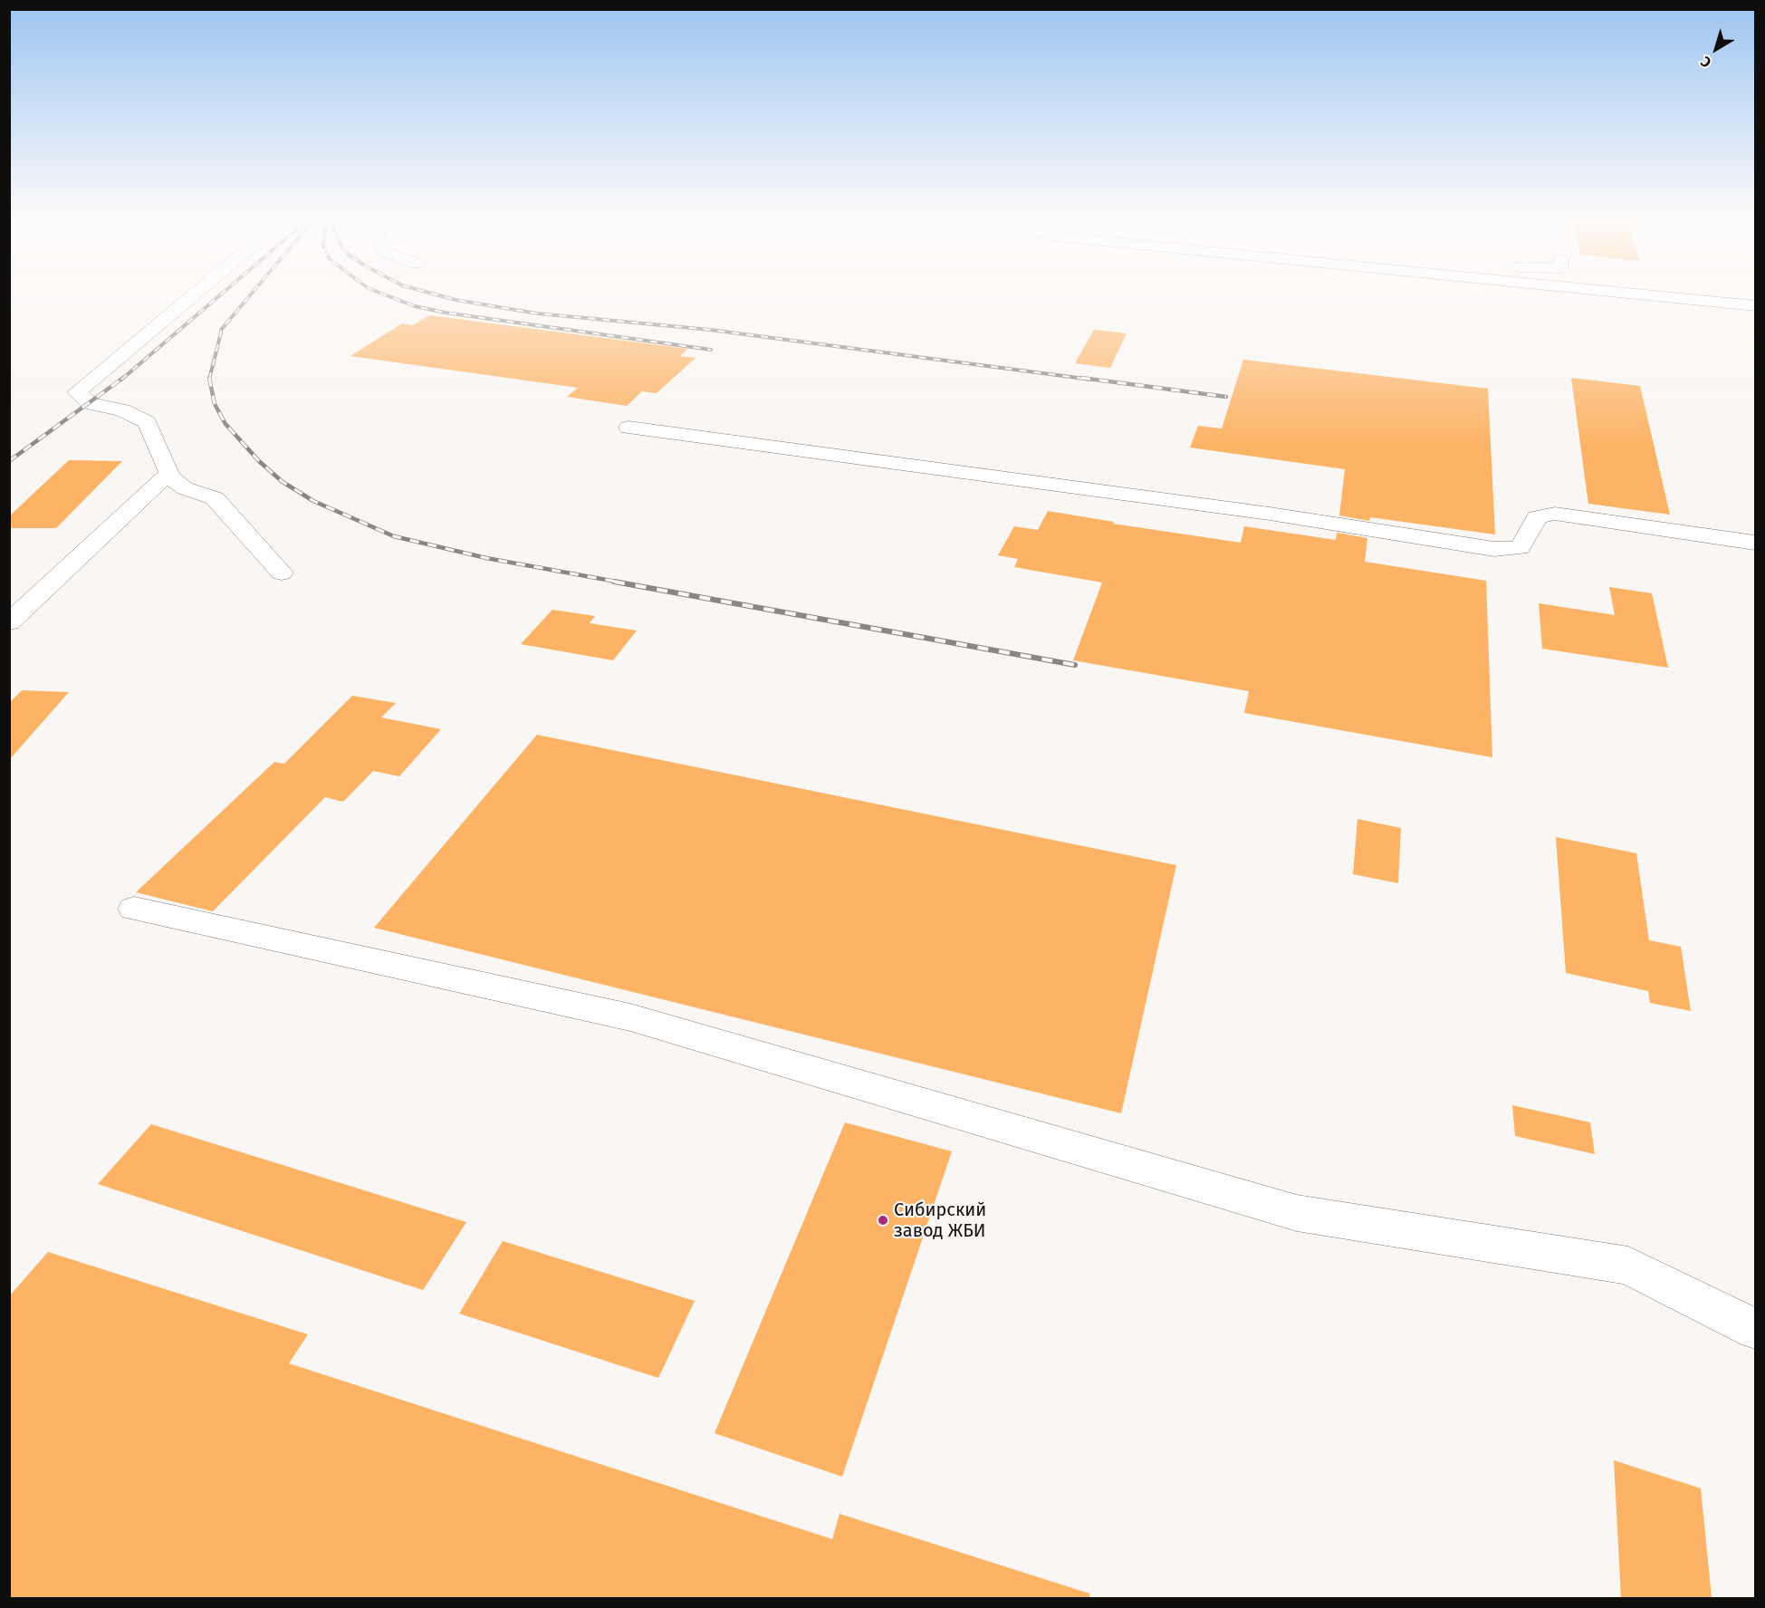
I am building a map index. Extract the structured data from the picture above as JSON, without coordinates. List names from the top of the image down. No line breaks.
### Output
{"places":["Сибирский завод ЖБИ"],"north":"bottom left"}
